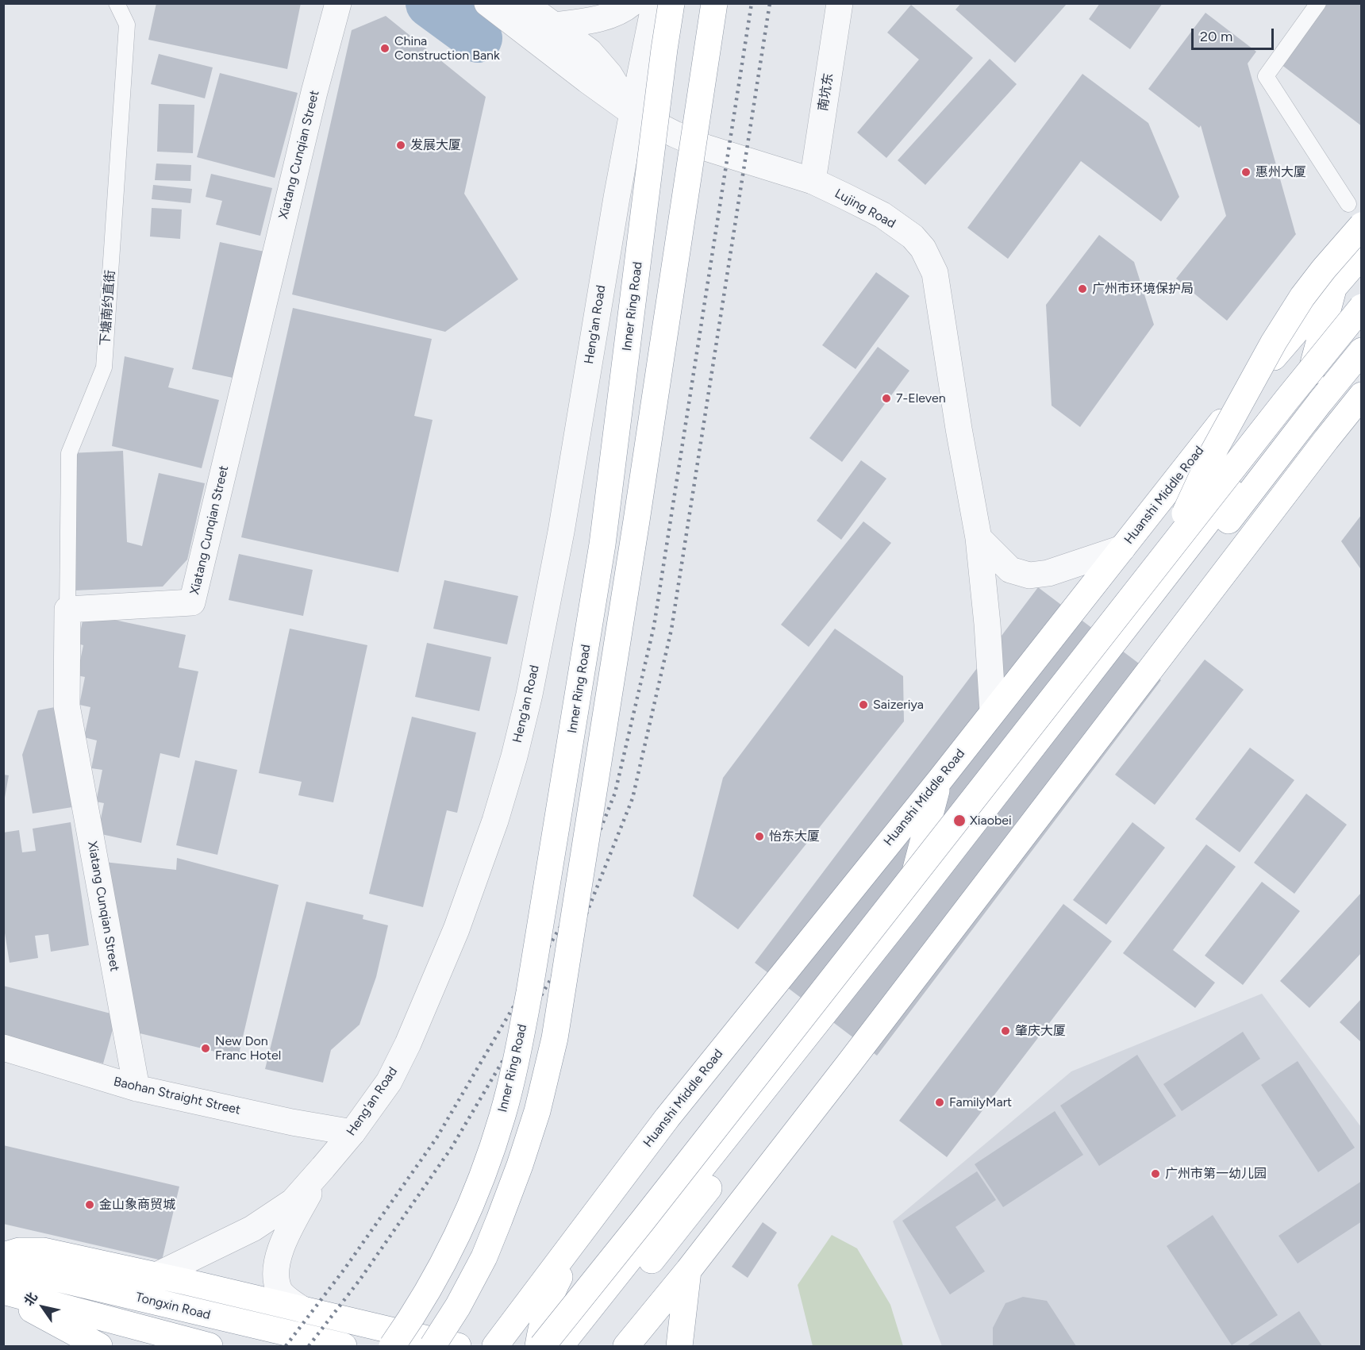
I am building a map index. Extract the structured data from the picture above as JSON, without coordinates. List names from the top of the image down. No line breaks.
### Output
{"streets":{"highway":["Inner Ring Road","Huanshi Middle Road","Tongxin Road"],"street":["南坑东","Xiatang Cunqian Street","Lujing Road","Heng'an Road","Baohan Straight Street"],"lane":["下塘南约直街"]},"crossings":[["南坑东","Lujing Road"],["Xiatang Cunqian Street","下塘南约直街"],["Xiatang Cunqian Street","Baohan Straight Street"],["Lujing Road","Heng'an Road"],["Lujing Road","Huanshi Middle Road"],["Heng'an Road","Baohan Straight Street"]],"places":["China Construction Bank","发展大厦","惠州大厦","广州市环境保护局","7-Eleven","Saizeriya","Xiaobei","怡东大厦","肇庆大厦","New Don Franc Hotel","FamilyMart","广州市第一幼儿园","金山象商贸城"],"scale_bar":"20 m","north":"top left"}
